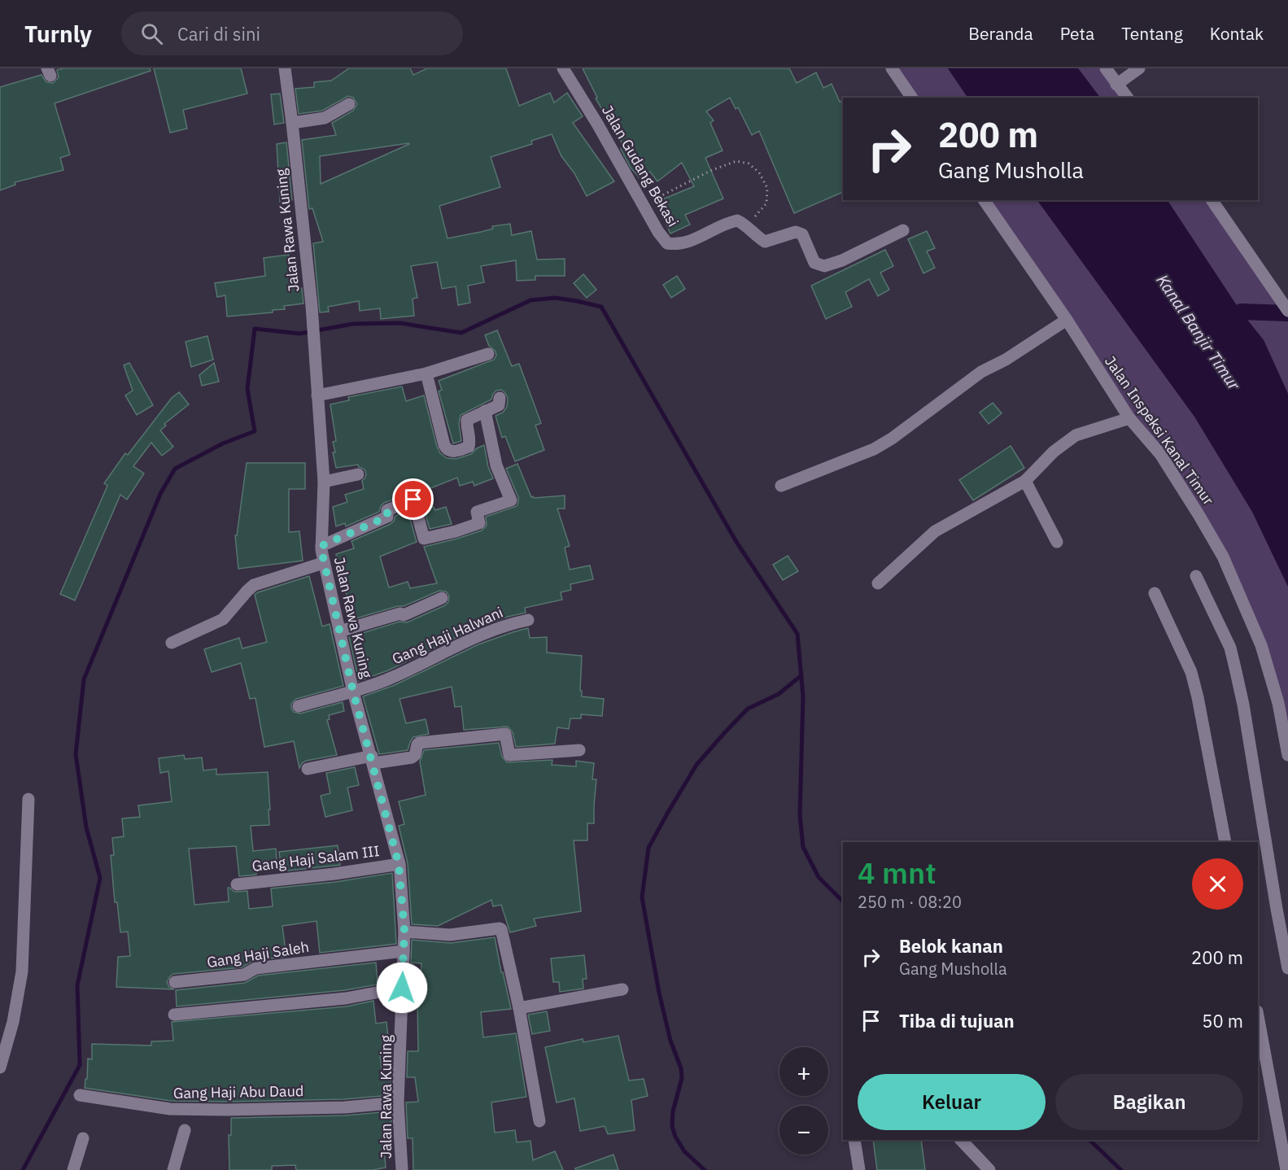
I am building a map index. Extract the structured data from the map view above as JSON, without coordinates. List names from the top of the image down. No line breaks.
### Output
{"streets":{"street":["Jalan Gudang Bekasi","Jalan Rawa Kuning","Jalan Inspeksi Kanal Timur","Gang Haji Halwani","Gang Haji Salam III","Gang Haji Saleh","Gang Haji Abu Daud"]},"crossings":[["Jalan Rawa Kuning","Gang Haji Halwani"],["Jalan Rawa Kuning","Gang Haji Salam III"],["Jalan Rawa Kuning","Gang Haji Saleh"],["Jalan Rawa Kuning","Gang Haji Abu Daud"]],"water":["Kanal Banjir Timur"],"page":{"header":"Turnly","search":"Cari di sini","nav":["Beranda","Peta","Tentang","Kontak"],"turn":["200 m","Gang Musholla"],"heading":["4 mnt","250 m · 08:20"],"list":[{"name":"Belok kanan","note":"Gang Musholla","value":"200 m"},{"name":"Tiba di tujuan","value":"50 m"}],"map_buttons":["+","−"],"buttons":["Keluar","Bagikan"]}}
